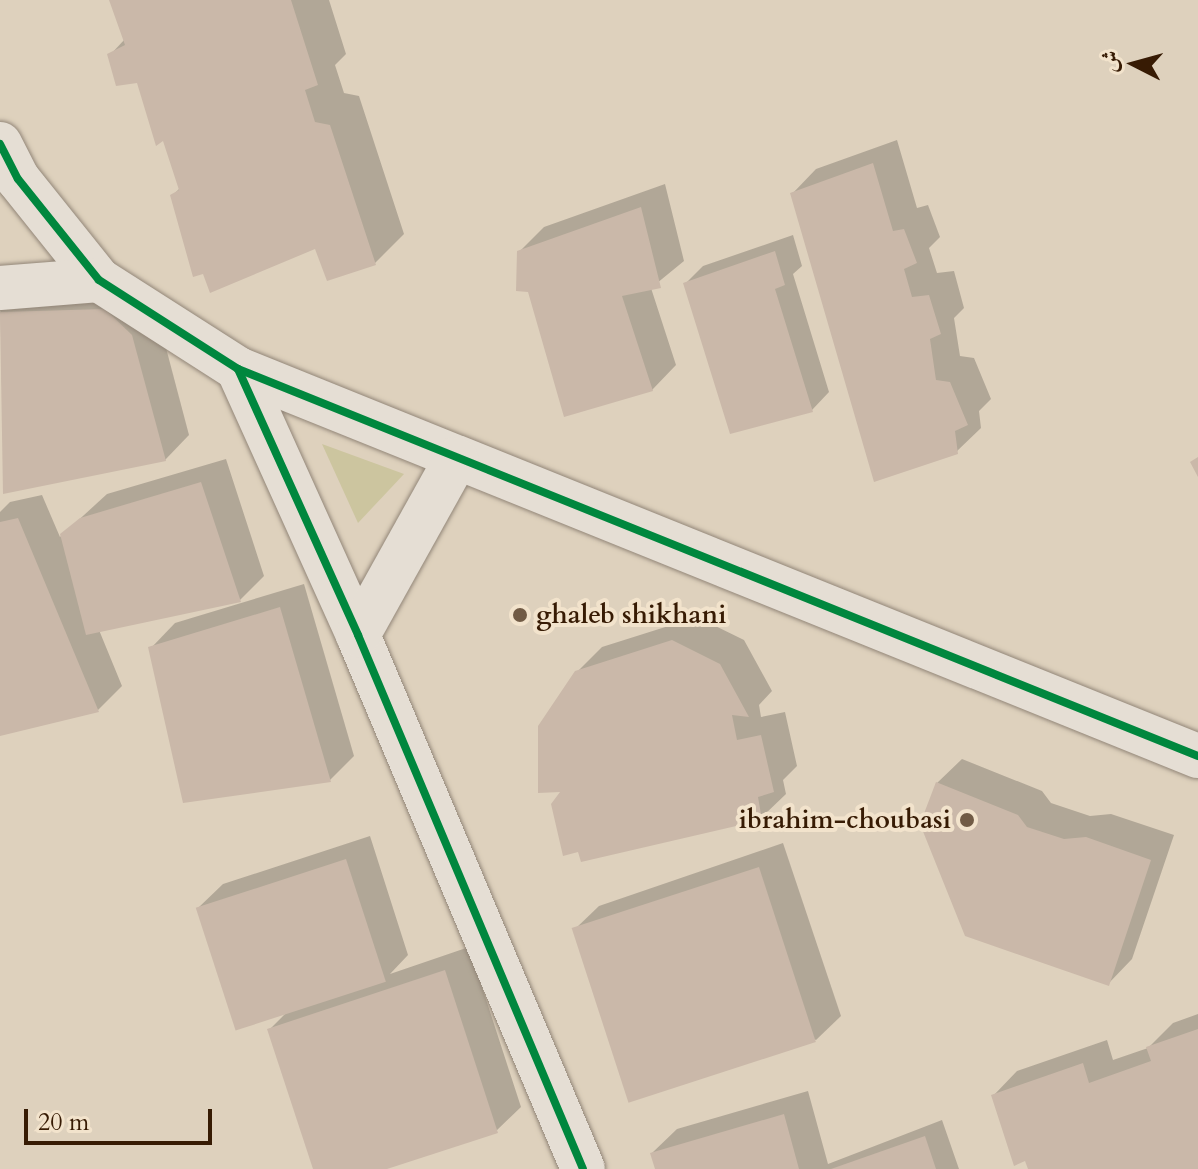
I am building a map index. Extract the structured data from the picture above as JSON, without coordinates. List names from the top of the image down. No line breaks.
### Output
{"places":["ghaleb shikhani","ibrahim-choubasi"],"scale_bar":"20 m","north":"left"}
